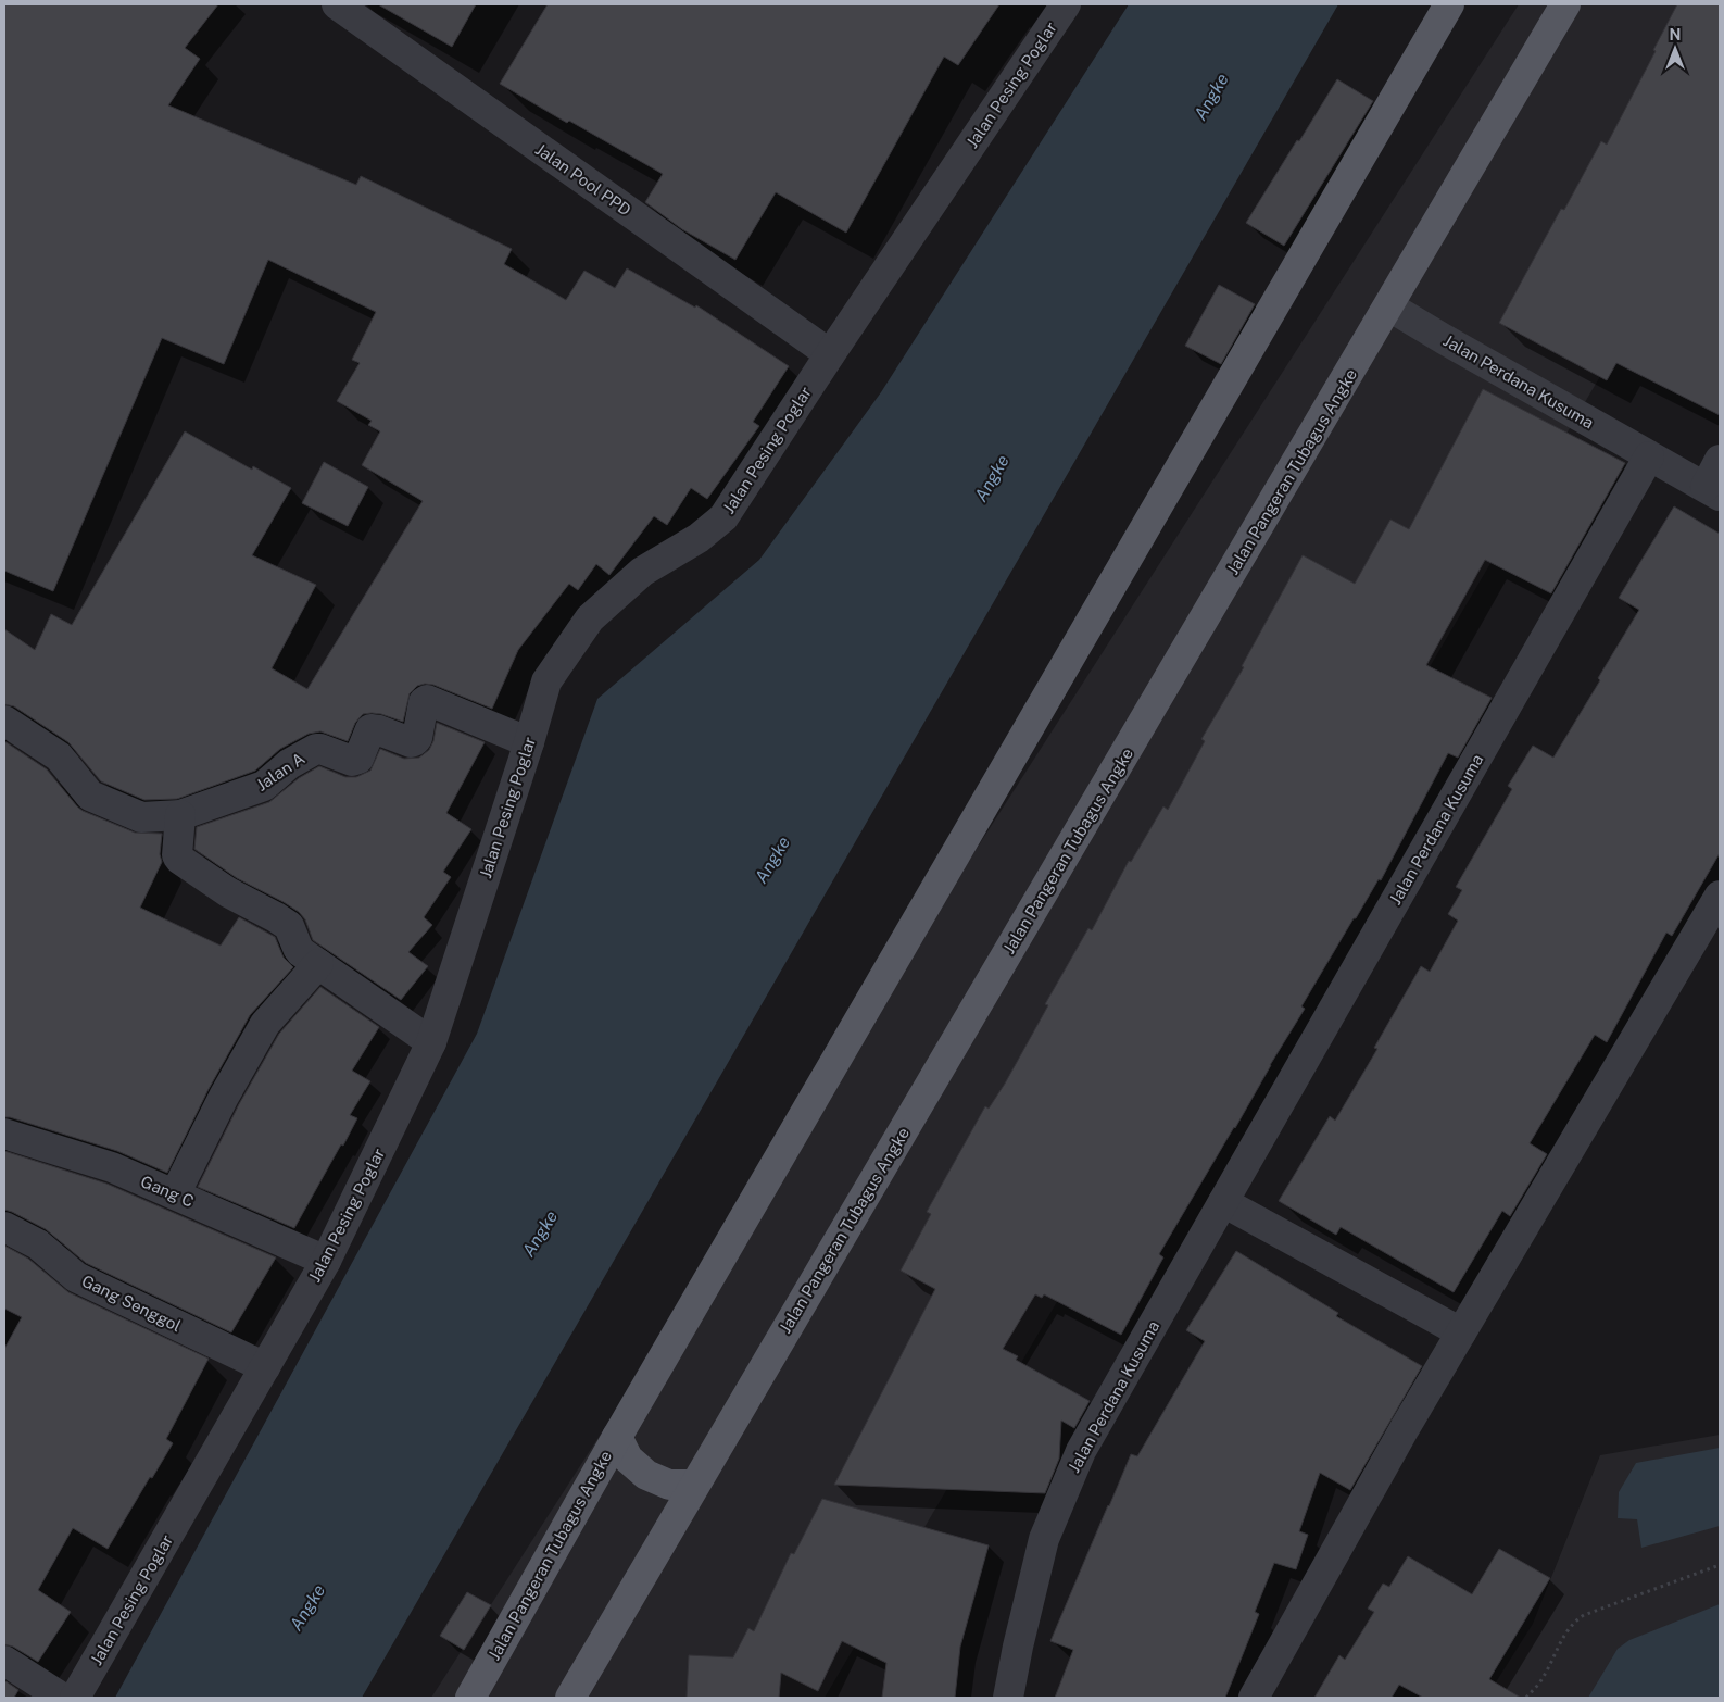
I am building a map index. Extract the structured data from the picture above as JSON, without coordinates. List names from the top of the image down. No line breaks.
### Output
{"streets":{"main road":["Jalan Pangeran Tubagus Angke"],"street":["Jalan Pesing Poglar","Jalan Pool PPD","Jalan Perdana Kusuma","Jalan A","Gang C","Gang Senggol"]},"crossings":[["Jalan Pesing Poglar","Jalan Pool PPD"],["Jalan Pesing Poglar","Jalan A"],["Jalan Pesing Poglar","Gang C"],["Jalan Pesing Poglar","Gang Senggol"],["Jalan Perdana Kusuma","Jalan Pangeran Tubagus Angke"]],"water":["Angke"],"north":"top"}
